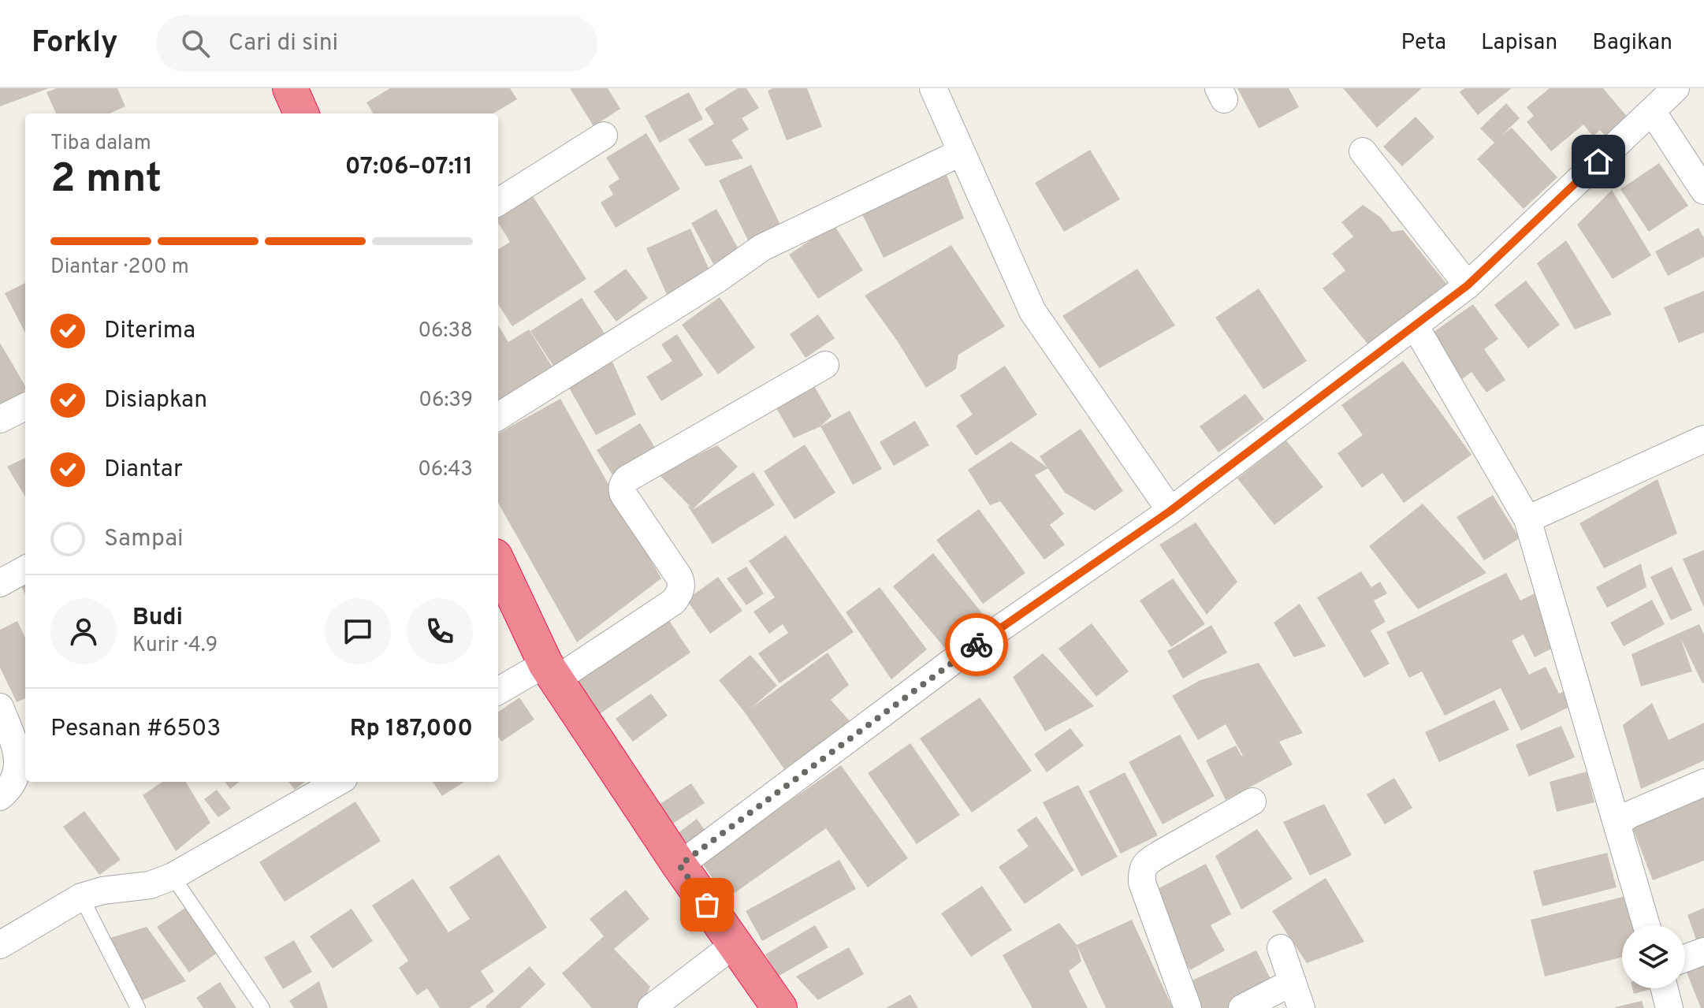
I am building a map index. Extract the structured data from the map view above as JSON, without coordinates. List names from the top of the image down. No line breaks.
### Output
{"page":{"header":"Forkly","search":"Cari di sini","nav":["Peta","Lapisan","Bagikan"],"heading":["2 mnt","Tiba dalam","07:06–07:11"],"panel":["Budi","Kurir · 4.9","Pesanan #6503","Rp 187,000"],"bar":"Diantar · 200 m","list":[["Diterima","06:38"],["Disiapkan","06:39"],["Diantar","06:43"],"Sampai"]}}
